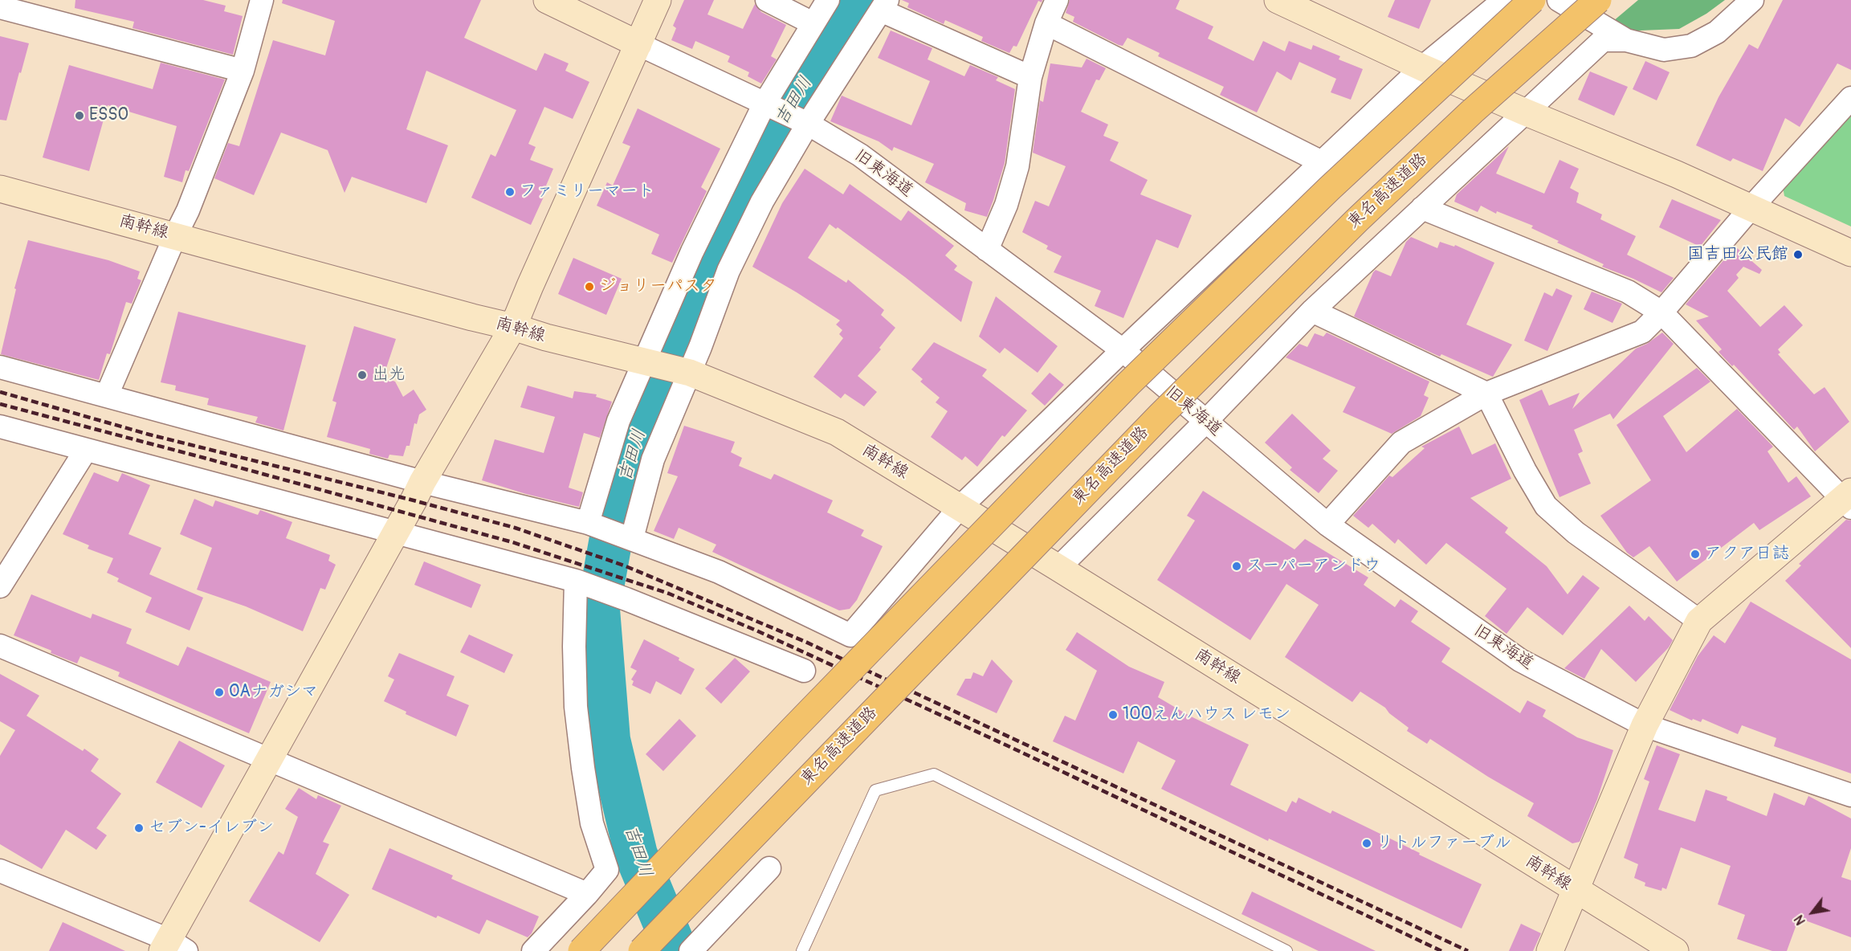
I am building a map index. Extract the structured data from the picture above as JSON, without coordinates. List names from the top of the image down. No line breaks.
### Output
{"streets":{"highway":["東名高速道路"],"street":["旧東海道","南幹線"]},"water":["吉田川"],"places":["ESSO","ファミリーマート","国吉田公民館","ジョリーパスタ","出光","アクア日誌","スーパーアンドウ","OAナガシマ","100えんハウス レモン","セブン-イレブン","リトルファーブル"],"north":"bottom left"}
